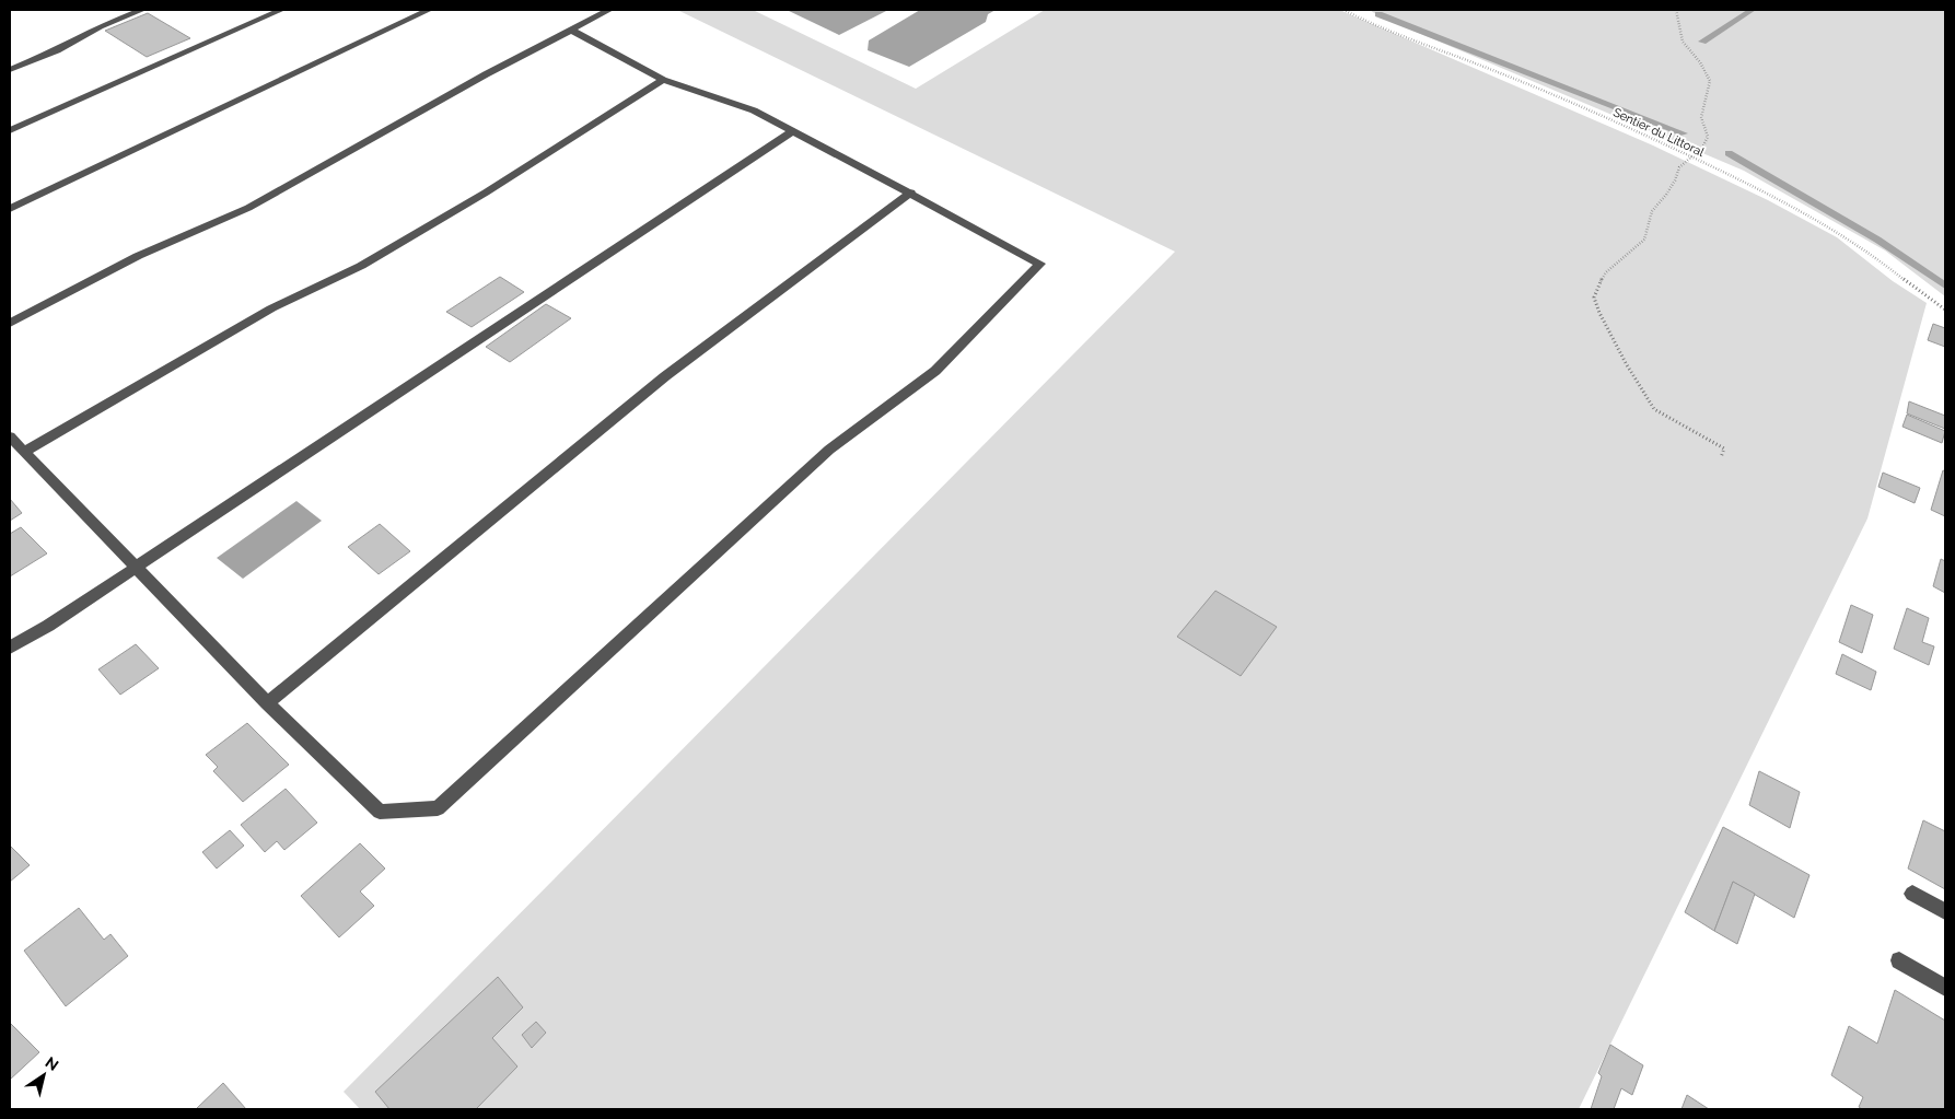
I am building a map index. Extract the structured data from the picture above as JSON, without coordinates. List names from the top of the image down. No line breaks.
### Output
{"streets":{"path":["Sentier du Littoral"]},"north":"top right"}
